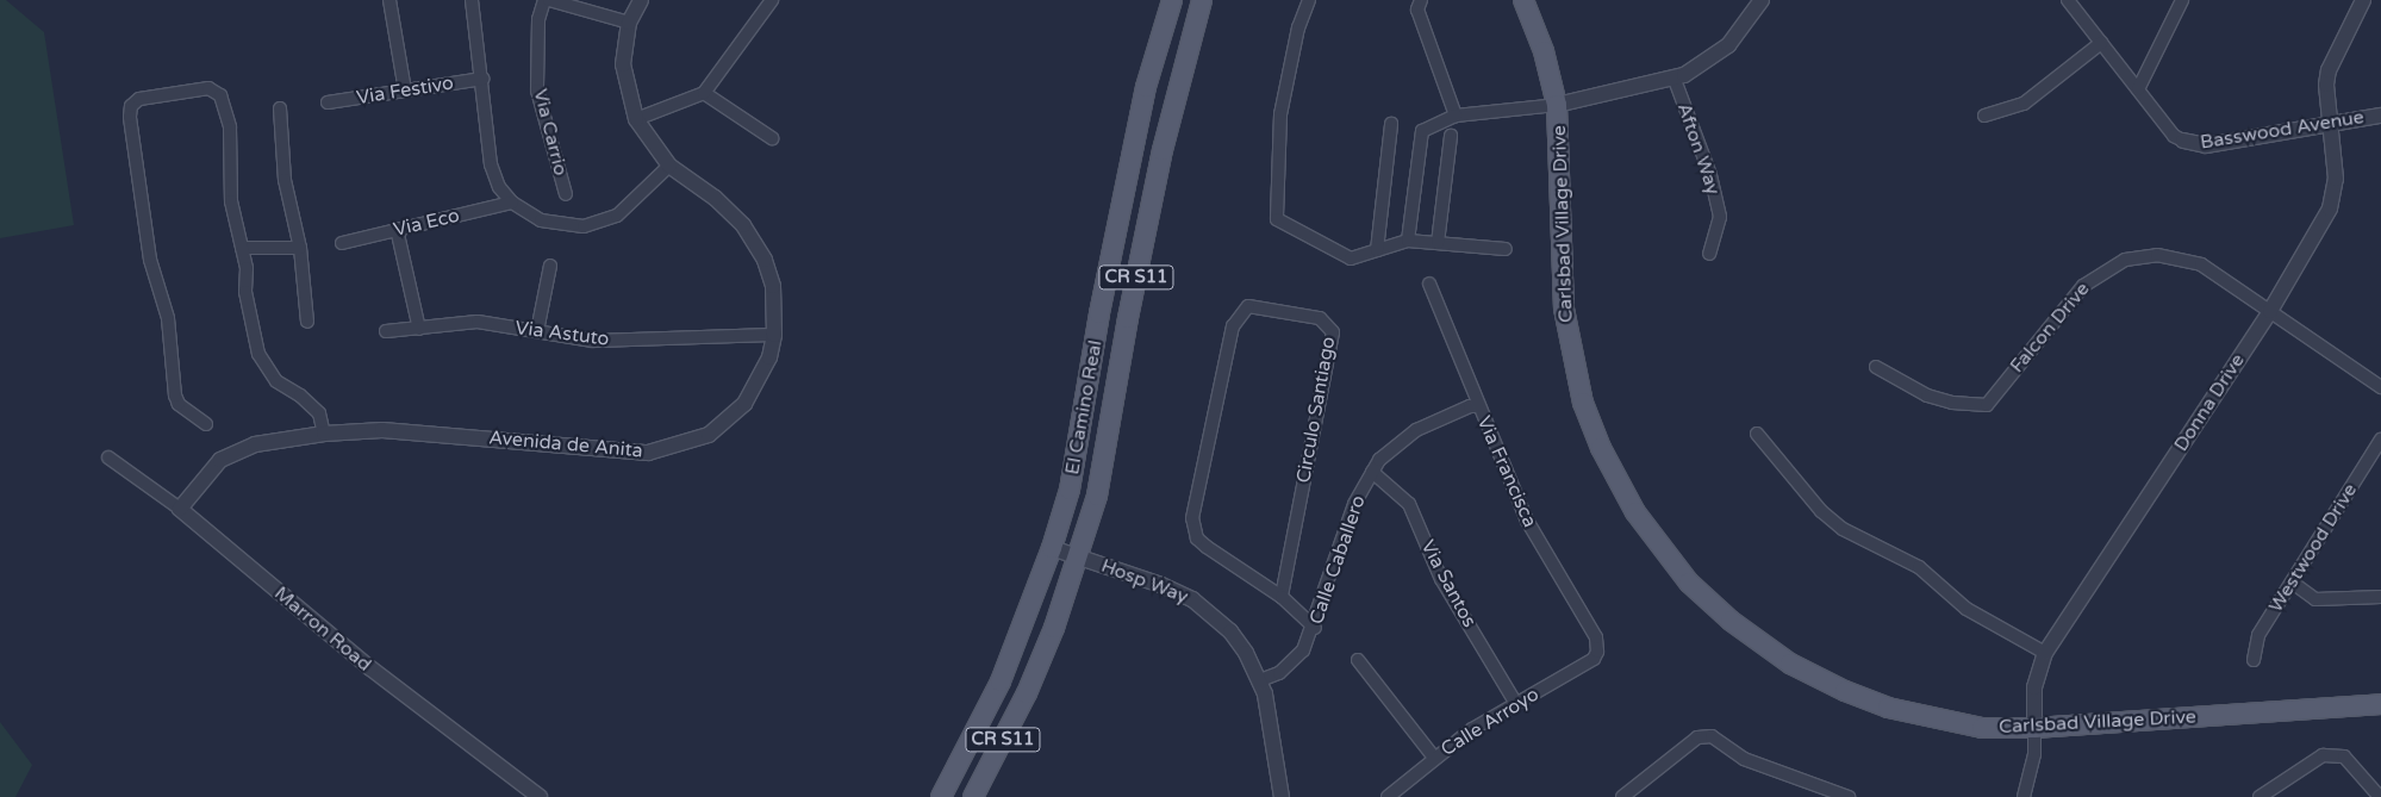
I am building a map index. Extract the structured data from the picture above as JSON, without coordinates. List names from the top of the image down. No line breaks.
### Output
{"streets":{"main road":["Carlsbad Village Drive","CR S11","El Camino Real"],"street":["Via Festivo","Basswood Avenue","Via Carrio","Afton Way","Via Eco","Falcon Drive","Via Astuto","Donna Drive","Circulo Santiago","Avenida de Anita","Via Francisca","Westwood Drive","Calle Caballero","Hosp Way","Via Santos","Marron Road","Calle Arroyo"]},"crossings":[["Basswood Avenue","Donna Drive"],["Carlsbad Village Drive","Donna Drive"],["Falcon Drive","Donna Drive"],["Via Astuto","Avenida de Anita"],["El Camino Real","Hosp Way"],["Avenida de Anita","Marron Road"],["Via Francisca","Calle Caballero"],["Via Francisca","Calle Arroyo"],["Calle Caballero","Hosp Way"],["Calle Caballero","Via Santos"],["Via Santos","Calle Arroyo"]]}
